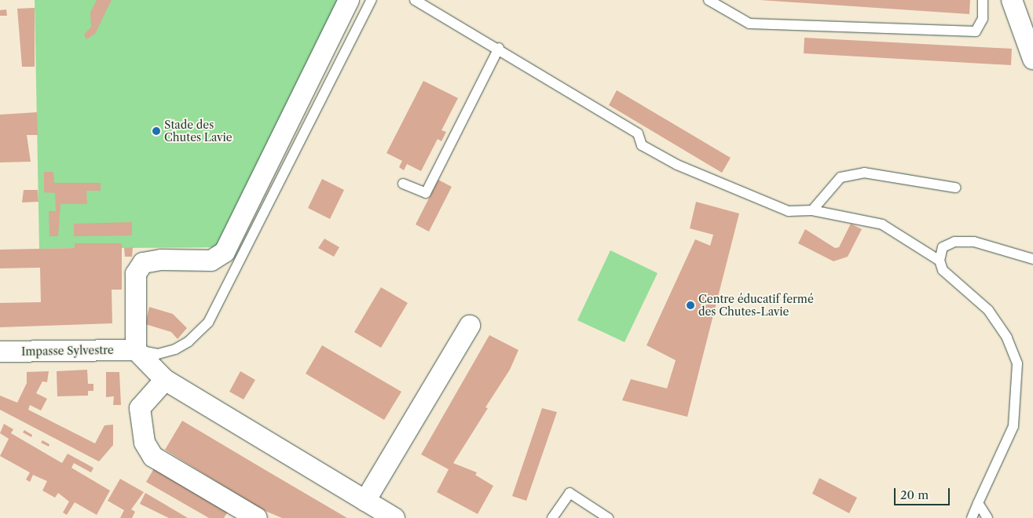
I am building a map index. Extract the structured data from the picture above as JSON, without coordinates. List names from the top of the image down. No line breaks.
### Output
{"streets":{"street":["Impasse Sylvestre"]},"places":["Stade des Chutes Lavie","Centre éducatif fermé des Chutes-Lavie"],"scale_bar":"20 m"}
